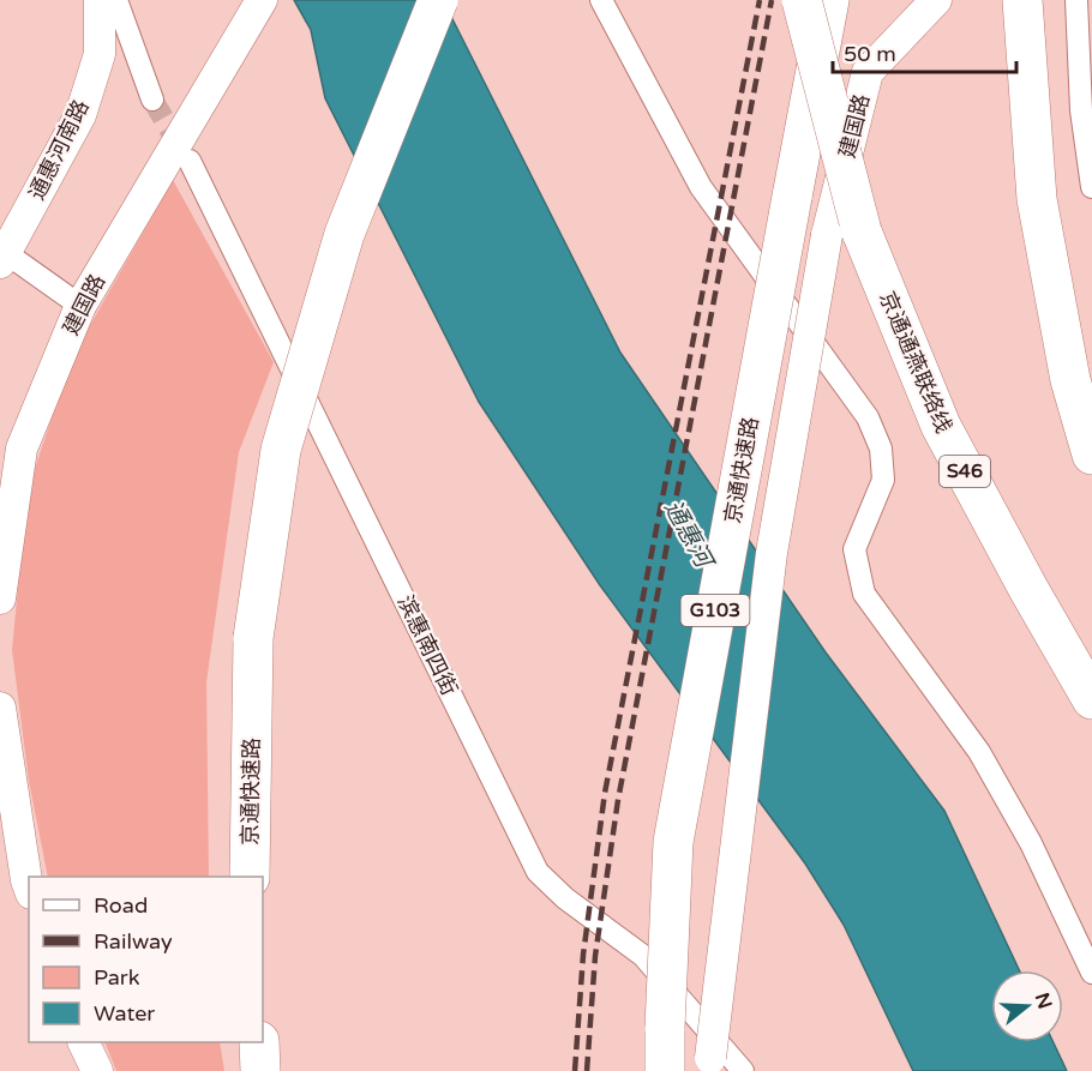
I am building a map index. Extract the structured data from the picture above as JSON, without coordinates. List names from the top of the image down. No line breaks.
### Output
{"streets":{"highway":["京通通燕联络线","京通快速路","S46","G103"],"street":["建国路","通惠河南路","滨惠南四街"]},"crossings":[["建国路","京通通燕联络线"]],"water":["通惠河"],"legend":["Road","Railway","Park","Water"],"scale_bar":"50 m","north":"right"}
